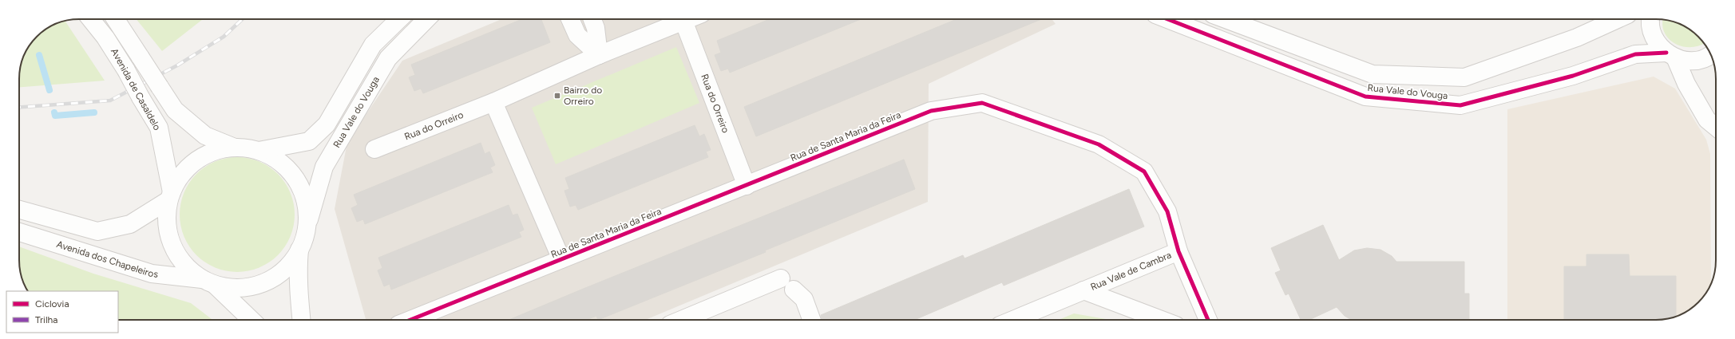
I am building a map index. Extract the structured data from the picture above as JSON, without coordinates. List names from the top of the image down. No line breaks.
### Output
{"streets":{"street":["Avenida de Casaldelo","Rua Vale do Vouga","Rua do Orreiro","Rua de Santa Maria da Feira","Avenida dos Chapeleiros","Rua Vale de Cambra"]},"crossings":[["Avenida de Casaldelo","Rua Vale do Vouga"],["Rua Vale do Vouga","Avenida dos Chapeleiros"],["Rua do Orreiro","Rua de Santa Maria da Feira"],["Rua de Santa Maria da Feira","Rua Vale de Cambra"]],"places":{"transit":["Bairro do Orreiro"]},"legend":["Ciclovia","Trilha"]}
